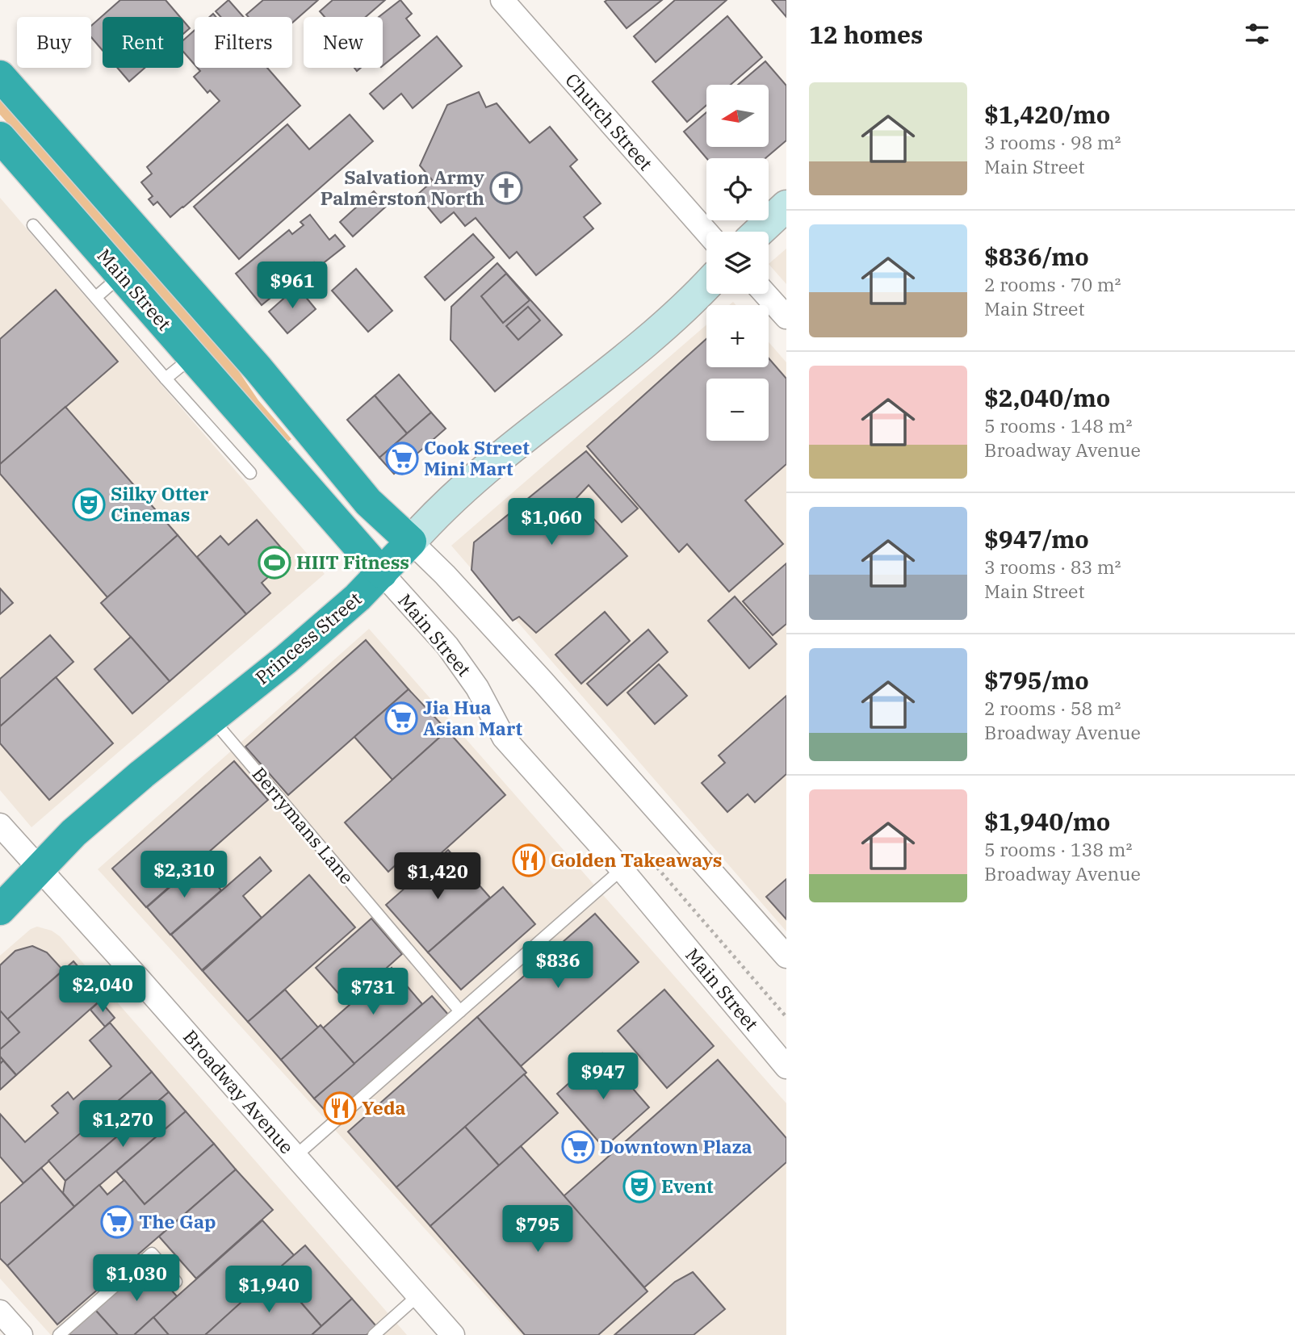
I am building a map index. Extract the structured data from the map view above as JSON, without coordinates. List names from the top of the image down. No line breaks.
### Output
{"streets":{"highway":["Main Street","Princess Street"],"street":["Church Street","Broadway Avenue"],"lane":["Berrymans Lane"]},"crossings":[["Main Street","Princess Street"],["Princess Street","Berrymans Lane"],["Princess Street","Broadway Avenue"]],"places":{"church":["Salvation Army Palmerston North"],"supermarket":["Cook Street Mini Mart","Jia Hua Asian Mart","Downtown Plaza","The Gap"],"theatre":["Silky Otter Cinemas","Event"],"sports":["HIIT Fitness"],"restaurant":["Golden Takeaways","Yeda"]},"north":"left","page":{"heading":"12 homes","chip":["Buy","Rent","Filters","New"],"list":[{"name":"$1,420/mo","note":"3 rooms · 98 m² · Main Street"},{"name":"$836/mo","note":"2 rooms · 70 m² · Main Street"},{"name":"$2,040/mo","note":"5 rooms · 148 m² · Broadway Avenue"},{"name":"$947/mo","note":"3 rooms · 83 m² · Main Street"},{"name":"$795/mo","note":"2 rooms · 58 m² · Broadway Avenue"},{"name":"$1,940/mo","note":"5 rooms · 138 m² · Broadway Avenue"}],"map_buttons":["+","−"],"price":["$961","$1,060","$2,310","$1,420","$836","$2,040","$731","$947","$1,270","$795","$1,030","$1,940"]}}
